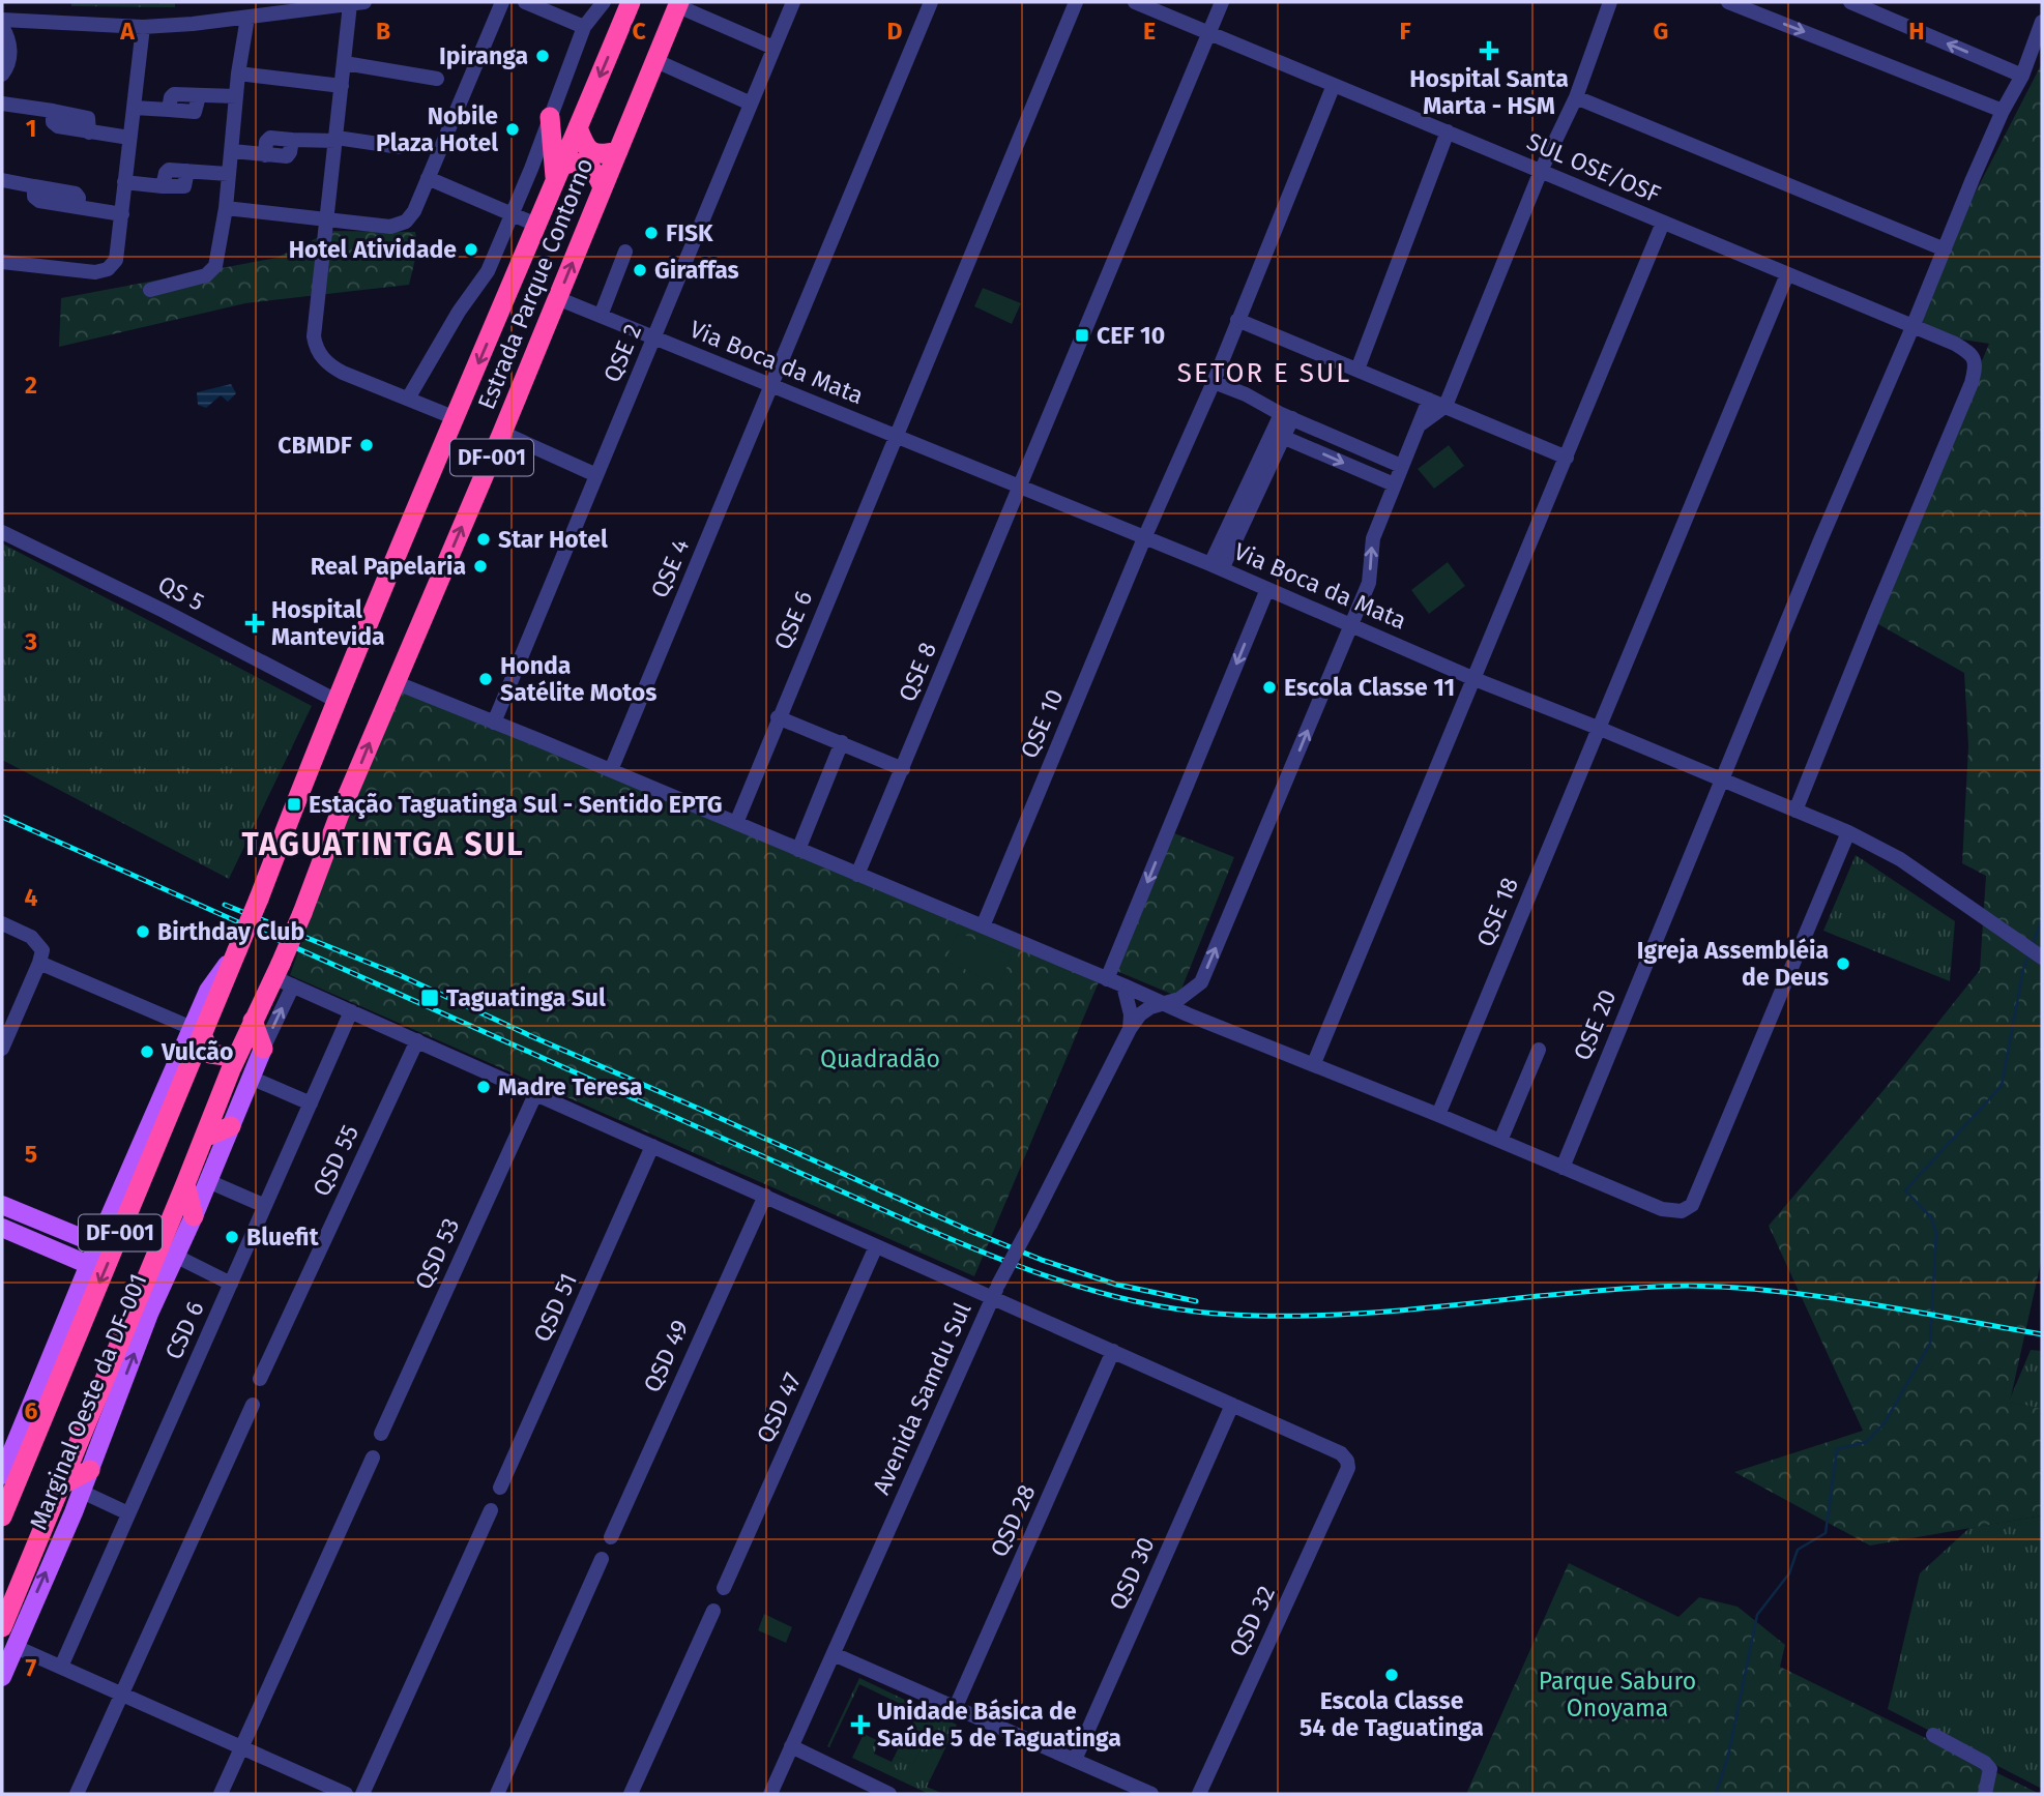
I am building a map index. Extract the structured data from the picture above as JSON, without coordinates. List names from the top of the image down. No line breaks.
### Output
{"streets":{"highway":["Estrada Parque Contorno","DF-001"],"main road":["Marginal Oeste da DF-001"],"street":["SUL OSE/OSF","QSE 2","Via Boca da Mata","QSE 4","QS 5","QSE 6","QSE 8","QSE 10","QSE 18","QSE 20","QSD 55","QSD 53","QSD 51","CSD 6","QSD 49","Avenida Samdu Sul","QSD 47","QSD 28","QSD 30","QSD 32"]},"crossings":[["SUL OSE/OSF","Via Boca da Mata"],["SUL OSE/OSF","QSE 8"],["SUL OSE/OSF","QSE 10"],["SUL OSE/OSF","QSE 18"],["SUL OSE/OSF","QSE 20"],["Estrada Parque Contorno","Via Boca da Mata"],["Estrada Parque Contorno","QS 5"],["Estrada Parque Contorno","Marginal Oeste da DF-001"],["QSE 2","Via Boca da Mata"],["Via Boca da Mata","QSE 4"],["Via Boca da Mata","QSE 6"],["Via Boca da Mata","QSE 8"],["Via Boca da Mata","QSE 10"],["Via Boca da Mata","QSE 18"],["Via Boca da Mata","QSE 20"],["QSD 30","QSD 32"]],"districts":["SETOR E SUL","TAGUATINTGA SUL"],"parks":["Quadradão","Parque Saburo Onoyama"],"places":{"health":["Hospital Santa Marta - HSM","Hospital Mantevida","Unidade Básica de Saúde 5 de Taguatinga"],"other":["Ipiranga","Nobile Plaza Hotel","FISK","Hotel Atividade","Giraffas","CBMDF","Star Hotel","Real Papelaria","Honda Satélite Motos","Escola Classe 11","Birthday Club","Igreja Assembléia de Deus","Vulcão","Madre Teresa","Bluefit","Escola Classe 54 de Taguatinga"],"transit":["CEF 10","Estação Taguatinga Sul - Sentido EPTG","Taguatinga Sul"]},"grid":{"columns":["A","B","C","D","E","F","G","H"],"rows":["1","2","3","4","5","6","7"]}}
